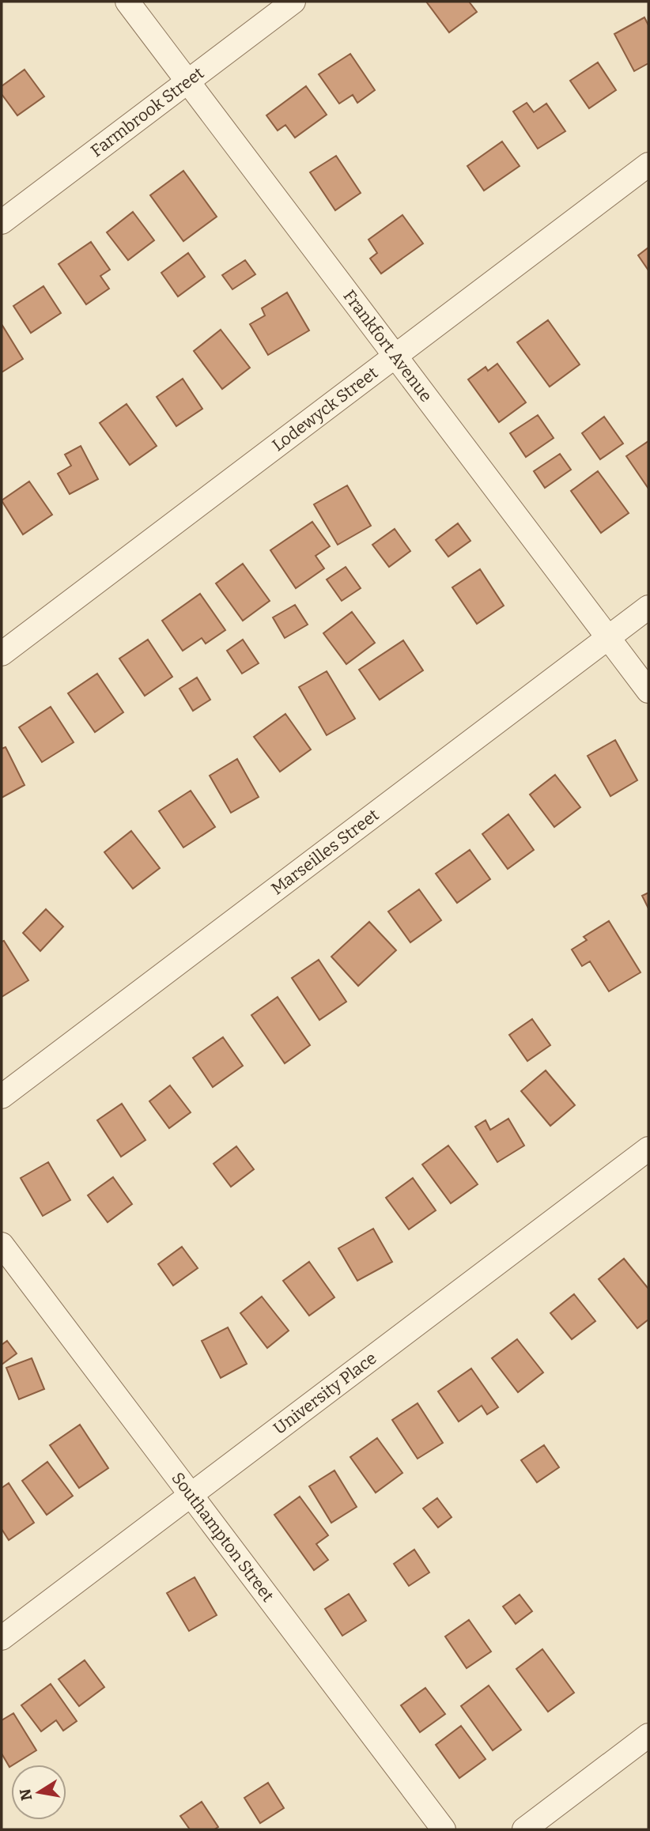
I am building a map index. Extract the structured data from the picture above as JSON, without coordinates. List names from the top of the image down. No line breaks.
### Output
{"streets":{"street":["Farmbrook Street","Frankfort Avenue","Lodewyck Street","Marseilles Street","University Place","Southampton Street"]},"crossings":[["Farmbrook Street","Frankfort Avenue"],["Frankfort Avenue","Lodewyck Street"],["Frankfort Avenue","Marseilles Street"],["University Place","Southampton Street"]],"north":"left"}
